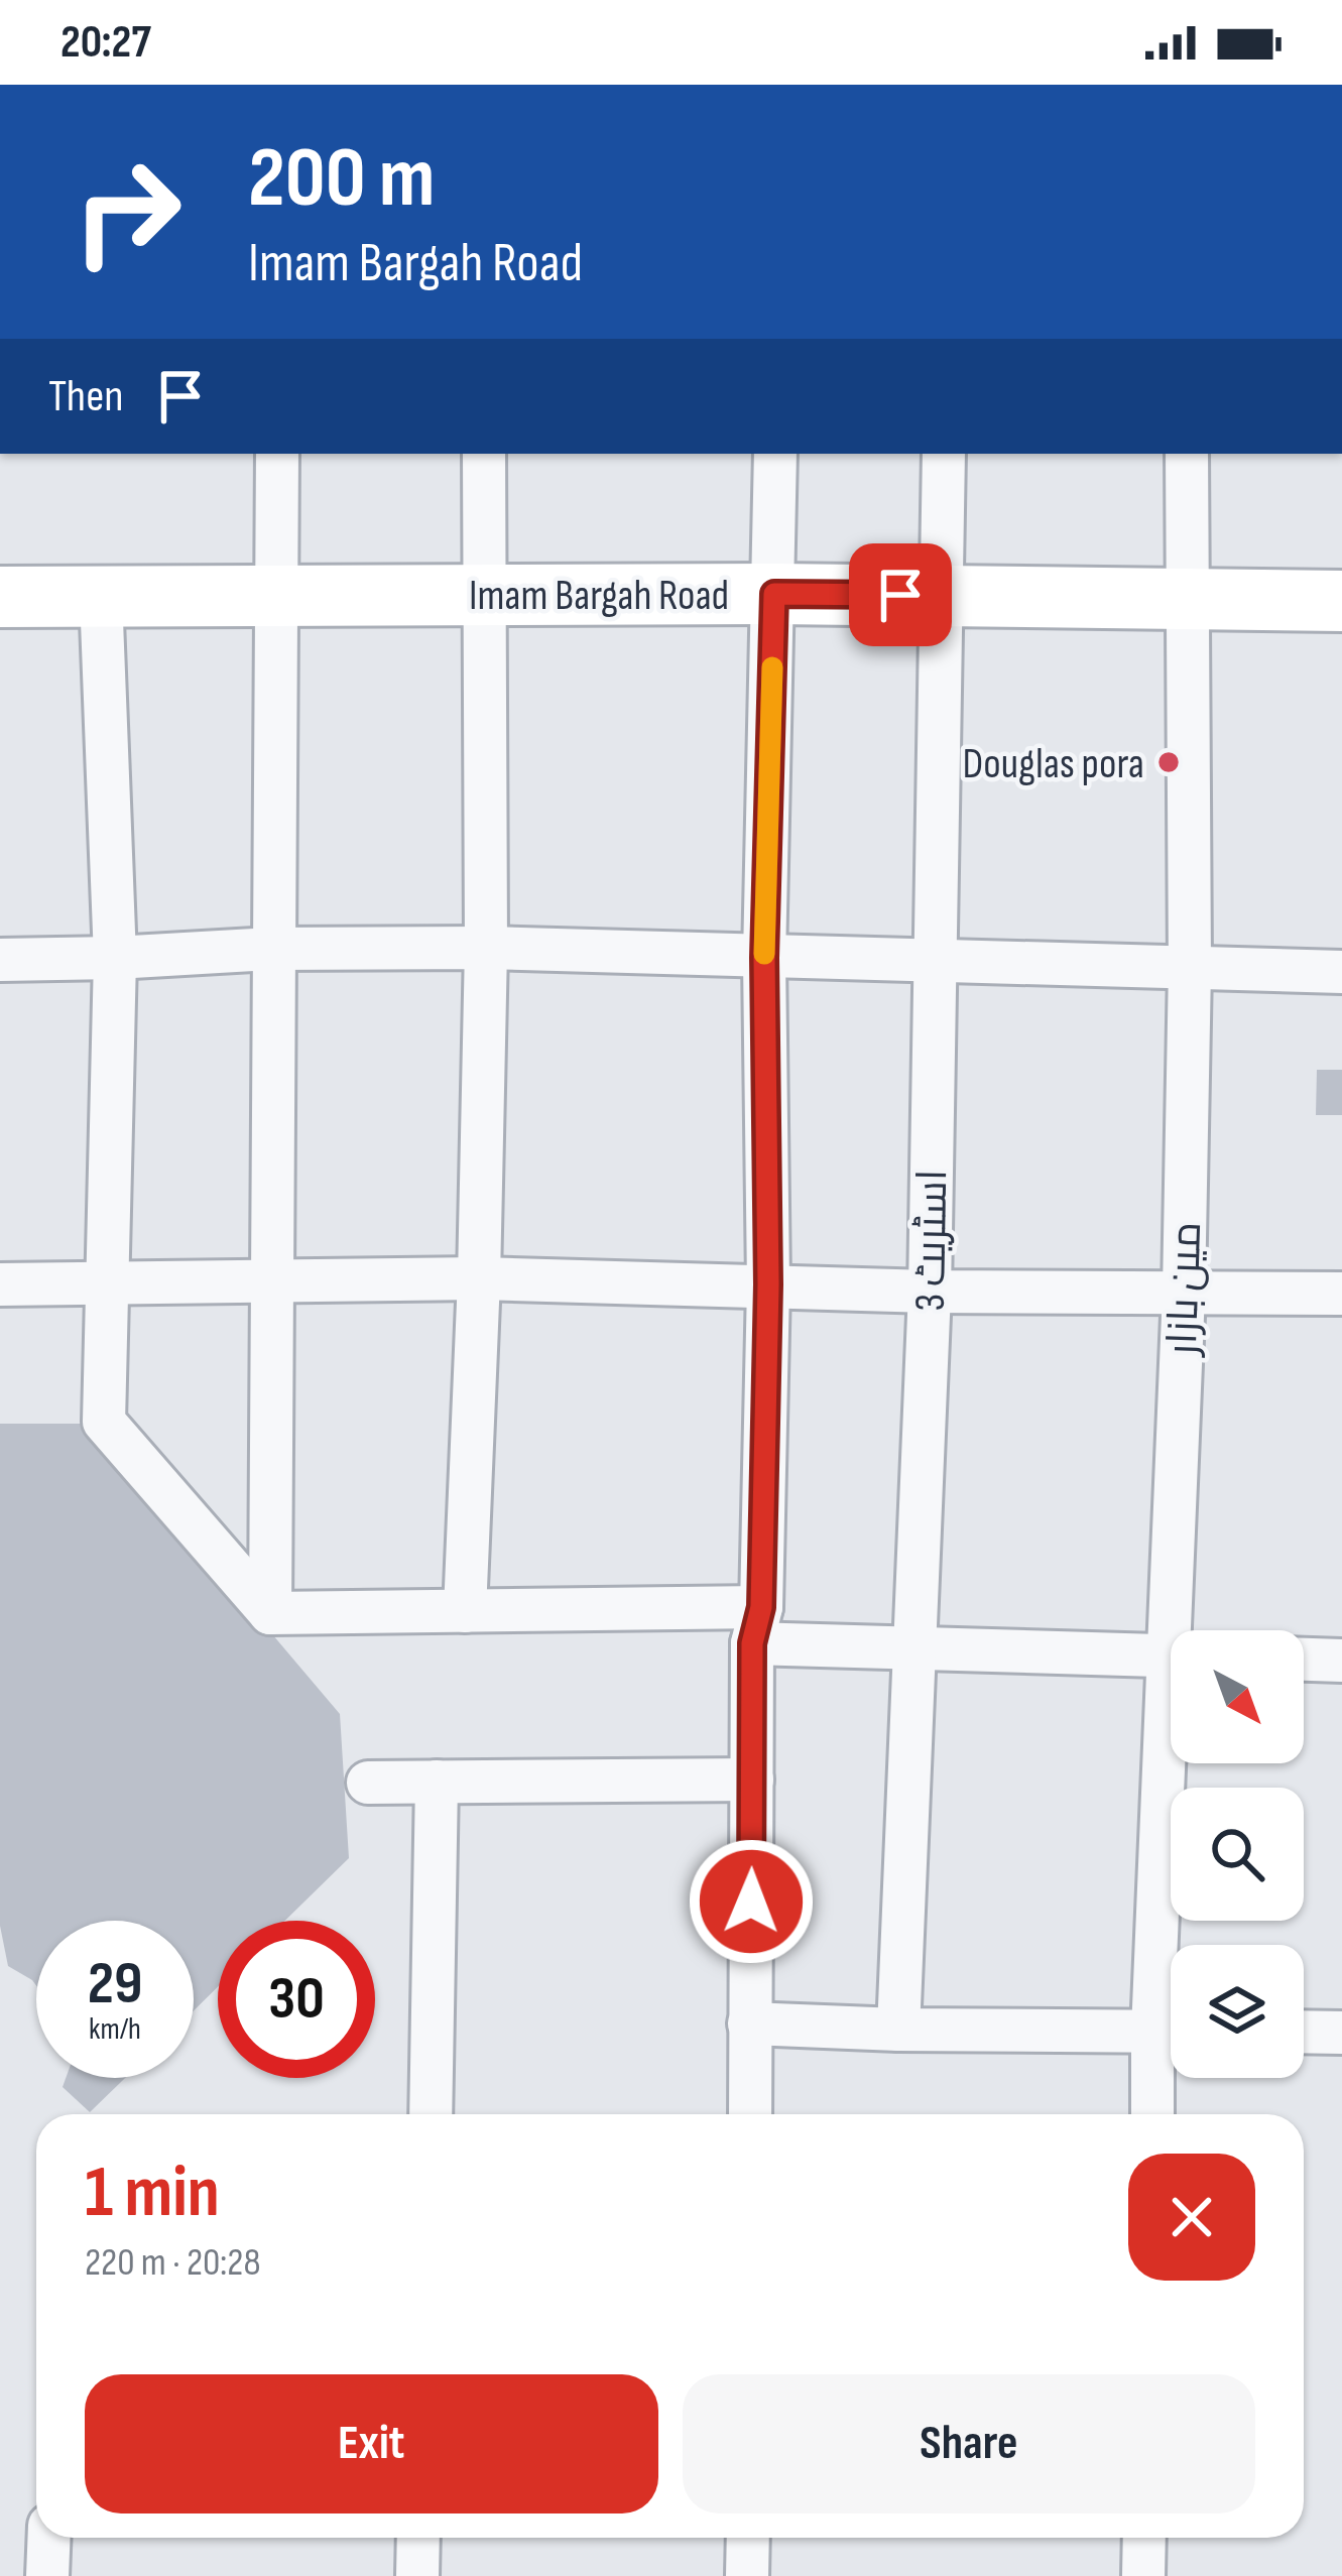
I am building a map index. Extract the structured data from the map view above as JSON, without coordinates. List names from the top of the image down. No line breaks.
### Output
{"streets":{"main road":["Imam Bargah Road"],"street":["اسٹریٹ 3","مین بازار"]},"crossings":[["Imam Bargah Road","اسٹریٹ 3"],["Imam Bargah Road","مین بازار"]],"places":["Douglas pora"],"north":"bottom right","page":{"status":"20:27","turn":["200 m","Imam Bargah Road"],"then":"Then","speed":"29 km/h","limit":"30","heading":["1 min","220 m · 20:28"],"buttons":["Exit","Share"]}}
